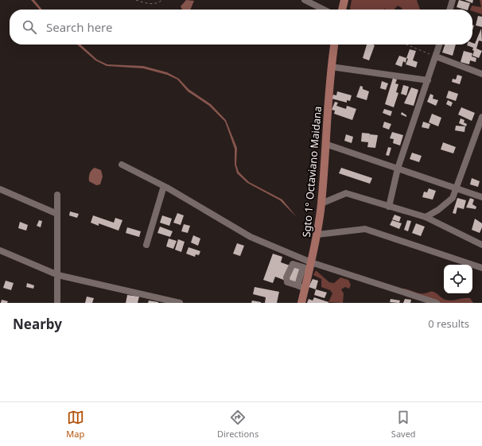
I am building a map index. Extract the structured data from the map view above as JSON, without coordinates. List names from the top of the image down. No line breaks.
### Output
{"streets":{"main road":["Sgto 1° Octaviano Maidana"]},"page":{"search":"Search here","heading":["Nearby","0 results"],"nav":["Map","Directions","Saved"]}}
